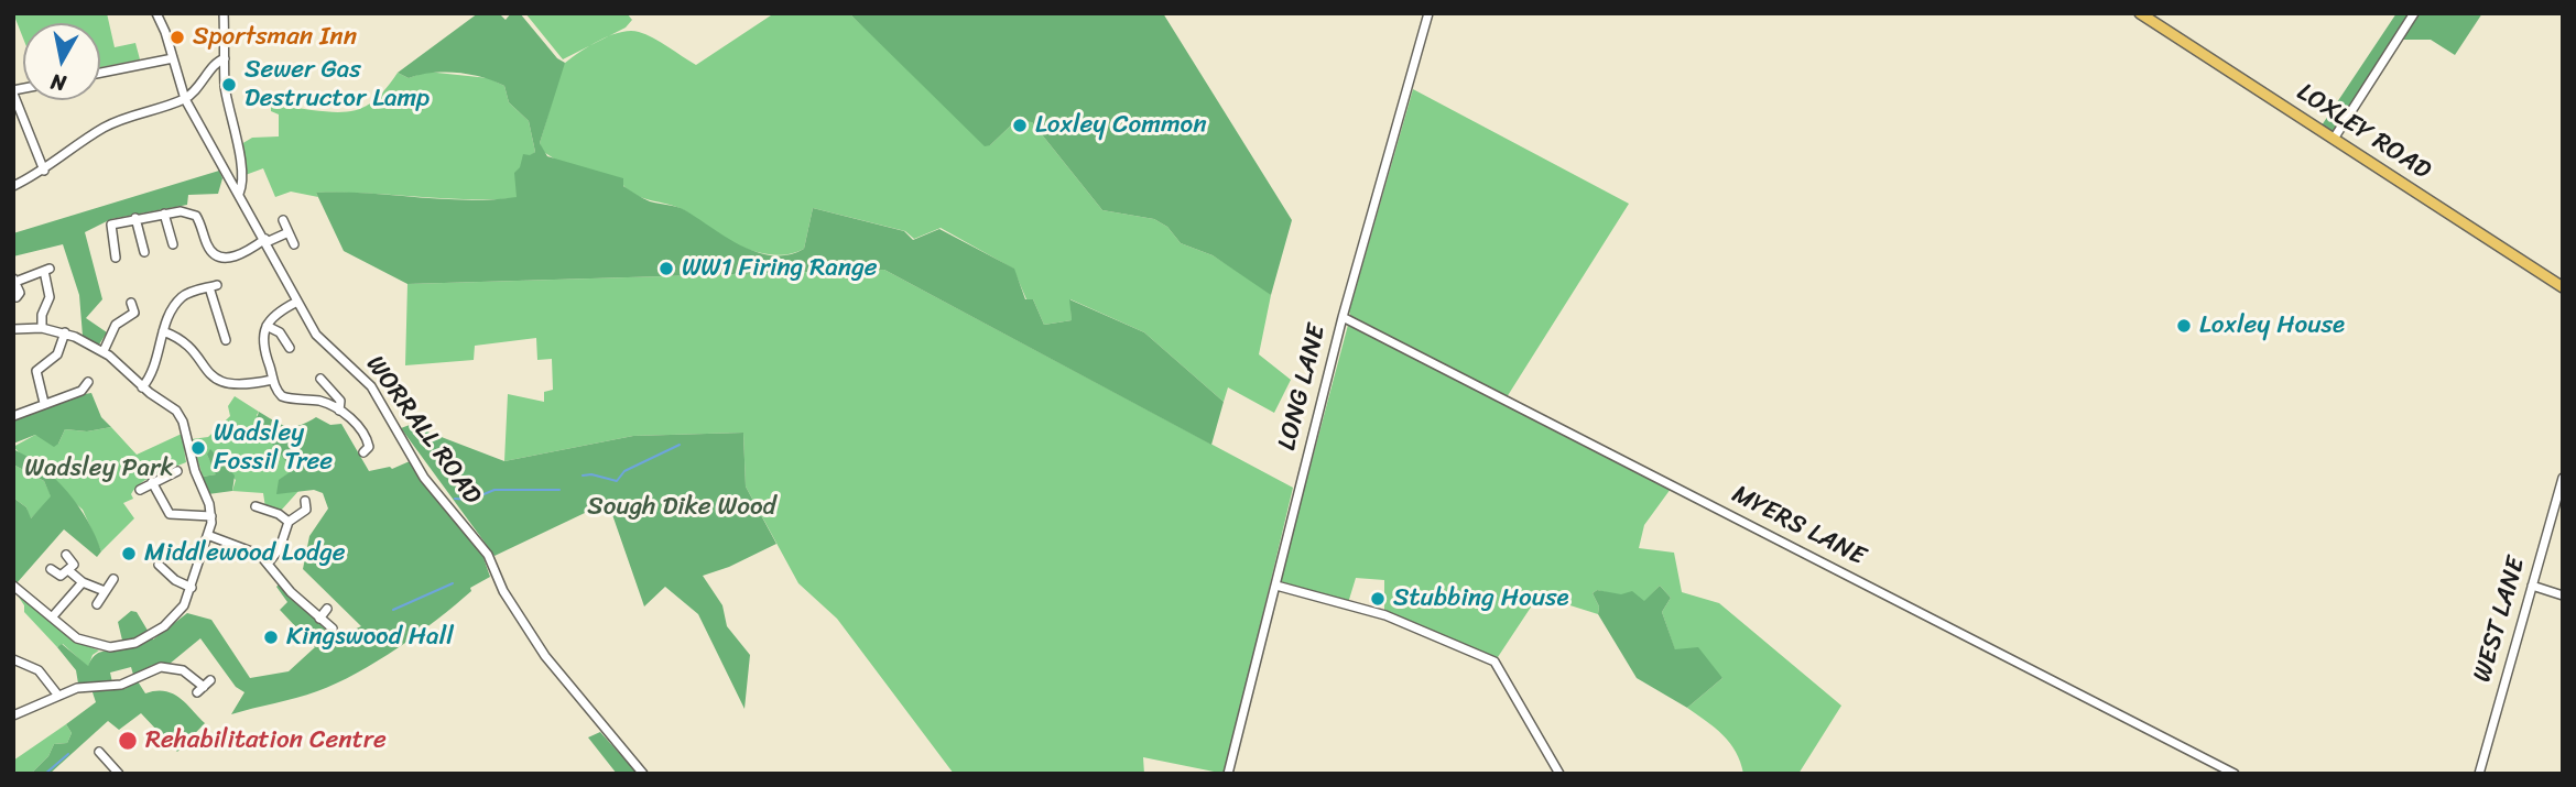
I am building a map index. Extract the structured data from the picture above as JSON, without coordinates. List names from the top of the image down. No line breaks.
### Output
{"streets":{"main road":["LOXLEY ROAD"],"street":["LONG LANE","WORRALL ROAD","MYERS LANE","WEST LANE"]},"crossings":[["LONG LANE","MYERS LANE"]],"parks":["Wadsley Park","Sough Dike Wood"],"places":["Sportsman Inn","Sewer Gas Destructor Lamp","Loxley Common","WW1 Firing Range","Loxley House","Wadsley Fossil Tree","Middlewood Lodge","Stubbing House","Kingswood Hall","Rehabilitation Centre"],"north":"bottom"}
